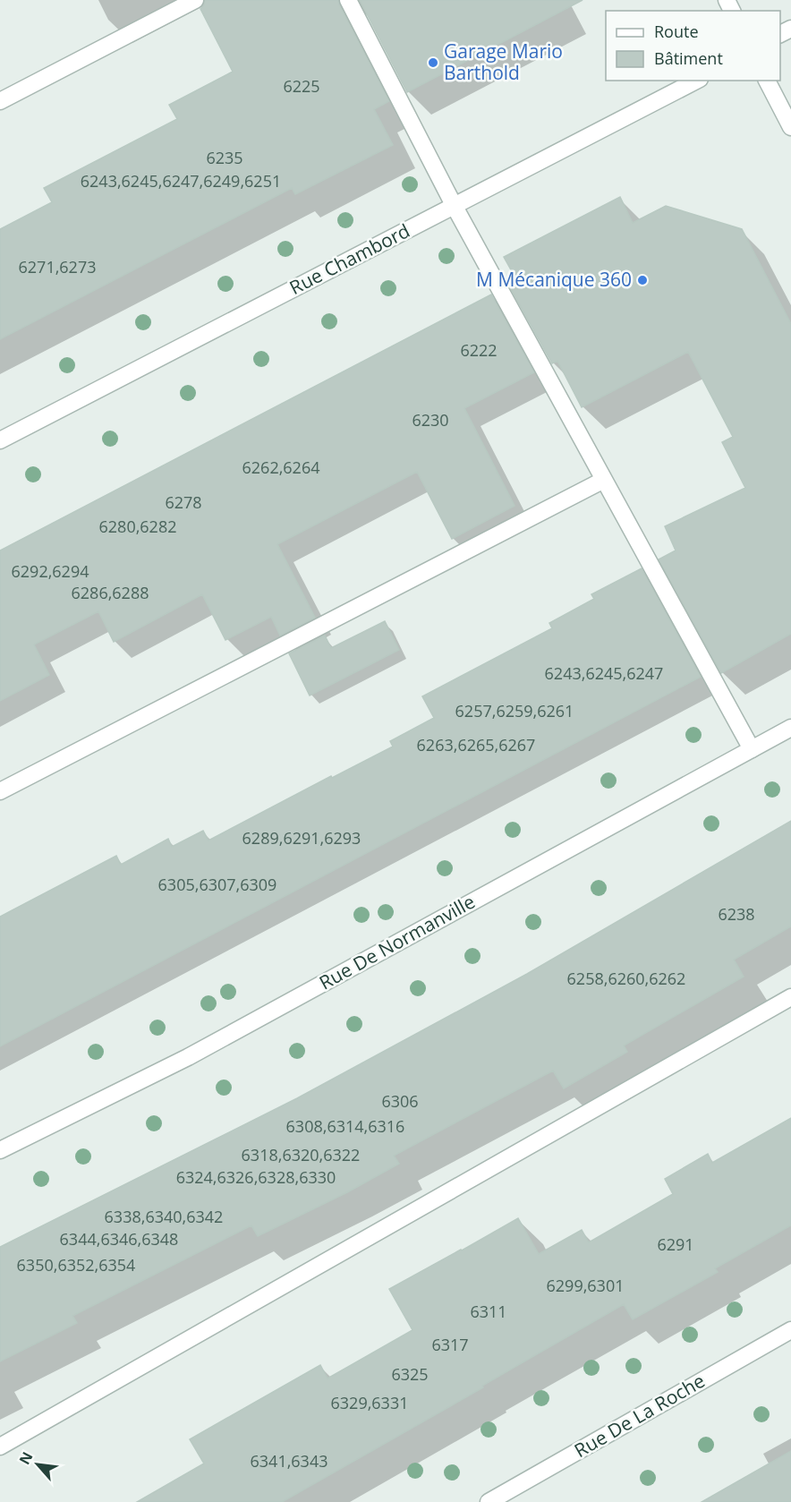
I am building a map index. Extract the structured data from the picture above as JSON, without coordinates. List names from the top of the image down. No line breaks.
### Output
{"streets":{"street":["Rue Chambord","Rue De Normanville","Rue De La Roche"]},"places":["Garage Mario Barthold","M Mécanique 360"],"house_numbers":["6225","6235","6243,6245,6247,6249,6251","6271,6273","6222","6230","6262,6264","6278","6280,6282","6292,6294","6286,6288","6243,6245,6247","6257,6259,6261","6263,6265,6267","6289,6291,6293","6305,6307,6309","6238","6258,6260,6262","6306","6308,6314,6316","6318,6320,6322","6324,6326,6328,6330","6338,6340,6342","6344,6346,6348","6291","6350,6352,6354","6299,6301","6311","6317","6325","6329,6331","6341,6343"],"legend":["Route","Bâtiment"],"north":"top left"}
